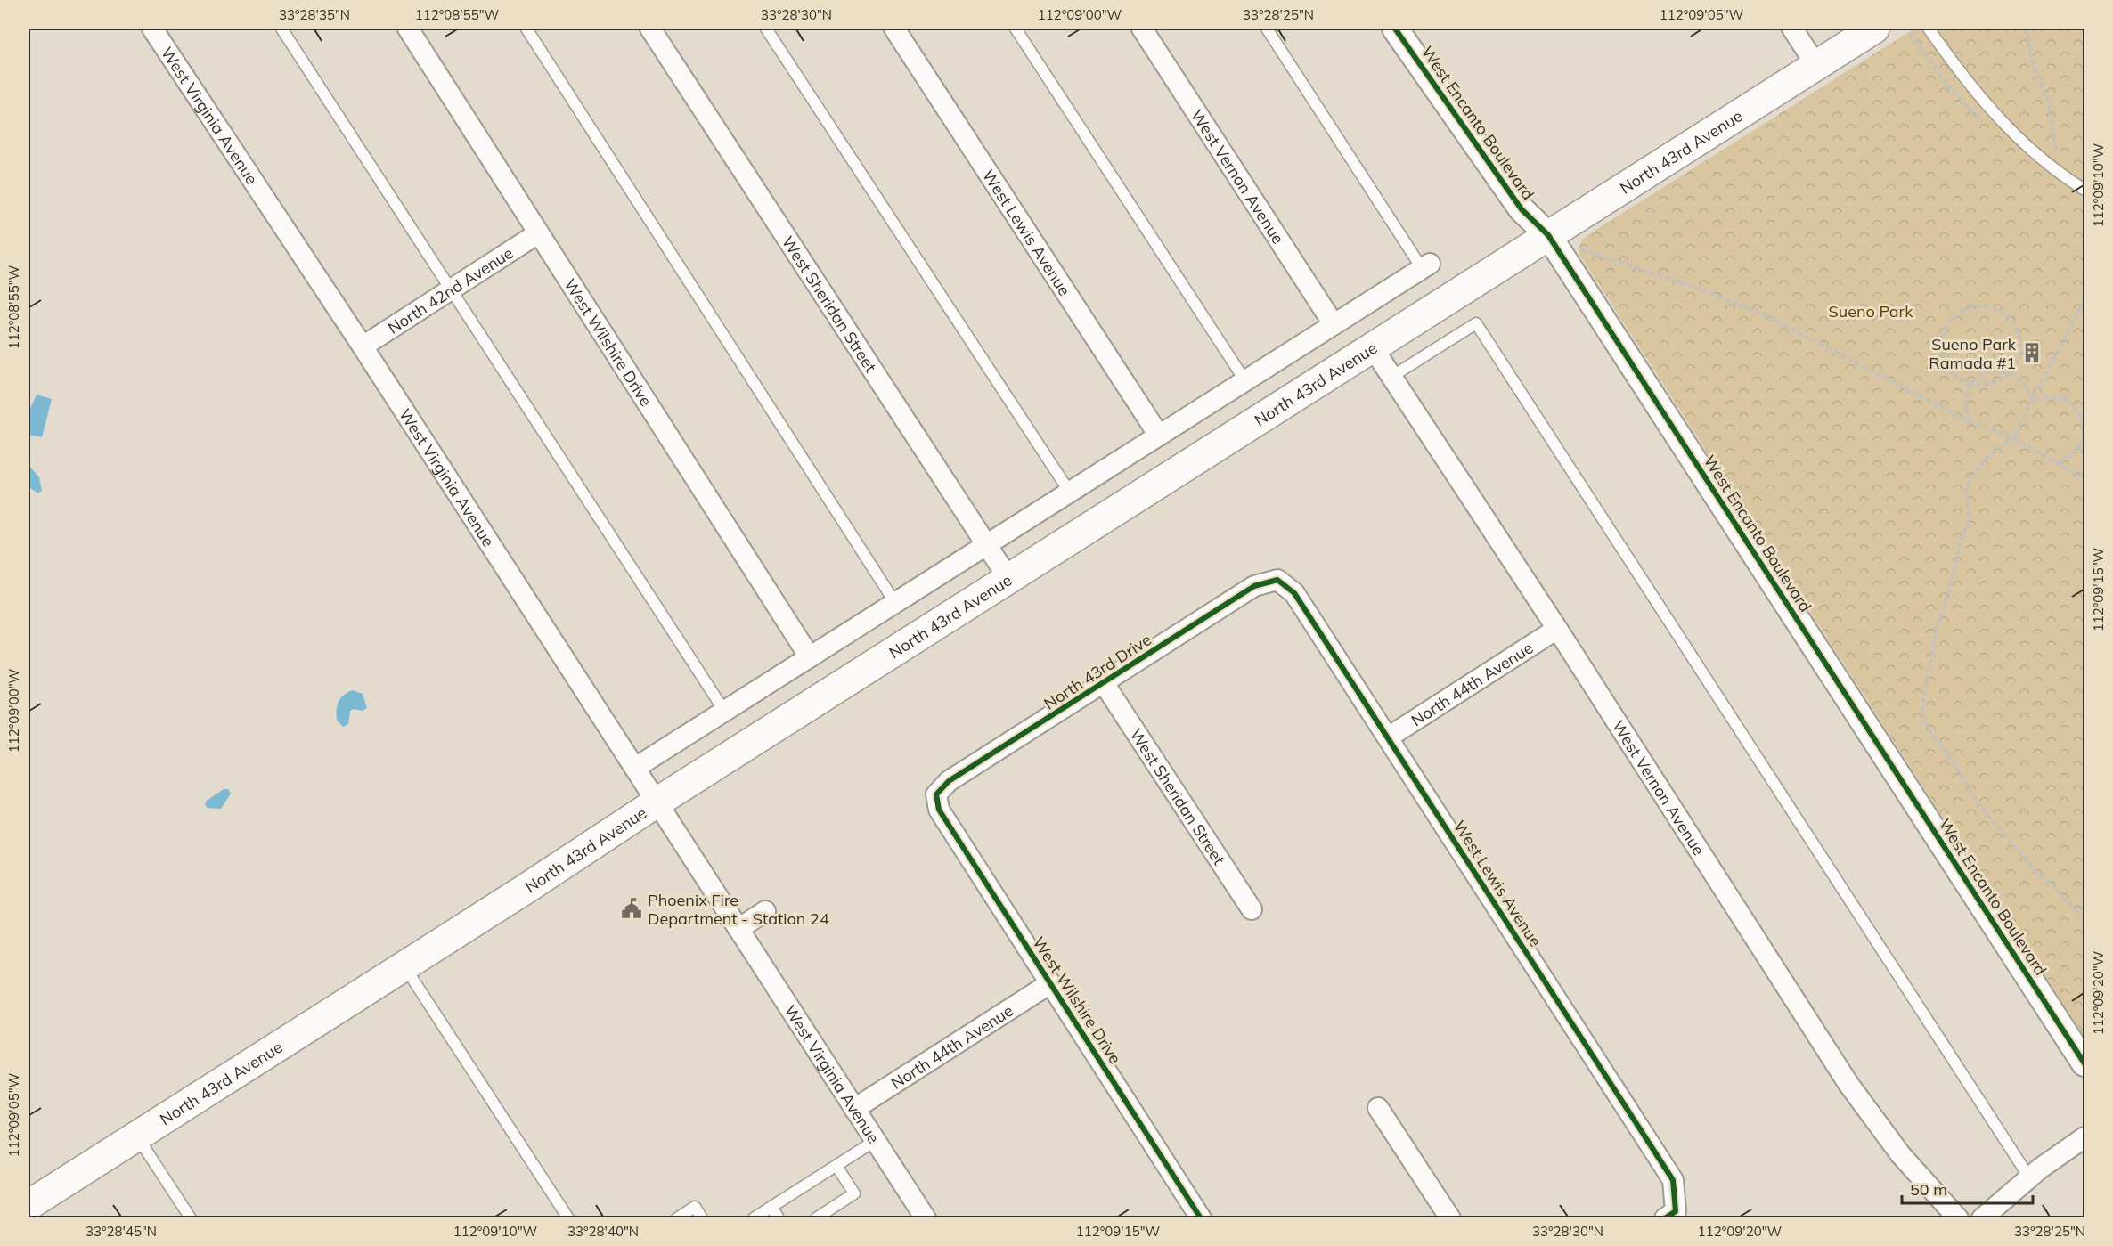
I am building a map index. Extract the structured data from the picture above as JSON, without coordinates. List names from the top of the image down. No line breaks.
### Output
{"streets":{"main road":["North 43rd Avenue"],"street":["West Virginia Avenue","West Encanto Boulevard","West Vernon Avenue","West Lewis Avenue","North 42nd Avenue","West Sheridan Street","West Wilshire Drive","North 43rd Drive","North 44th Avenue"]},"crossings":[["West Virginia Avenue","North 43rd Avenue"],["West Virginia Avenue","North 42nd Avenue"],["West Virginia Avenue","North 44th Avenue"],["West Encanto Boulevard","North 43rd Avenue"],["North 43rd Avenue","West Vernon Avenue"],["North 43rd Avenue","West Sheridan Street"],["West Vernon Avenue","North 44th Avenue"],["West Lewis Avenue","North 43rd Drive"],["West Lewis Avenue","North 44th Avenue"],["North 42nd Avenue","West Wilshire Drive"],["West Sheridan Street","North 43rd Drive"],["West Wilshire Drive","North 43rd Drive"],["West Wilshire Drive","North 44th Avenue"]],"parks":["Sueno Park"],"places":{"building":["Sueno Park Ramada #1"],"public building":["Phoenix Fire Department - Station 24"]},"scale_bar":"50 m","coordinates":["33°28'35\"N","112°08'55\"W","33°28'30\"N","112°09'00\"W","33°28'25\"N","112°09'05\"W","112°09'10\"W","112°09'15\"W","112°09'20\"W","33°28'45\"N","33°28'40\"N"]}
